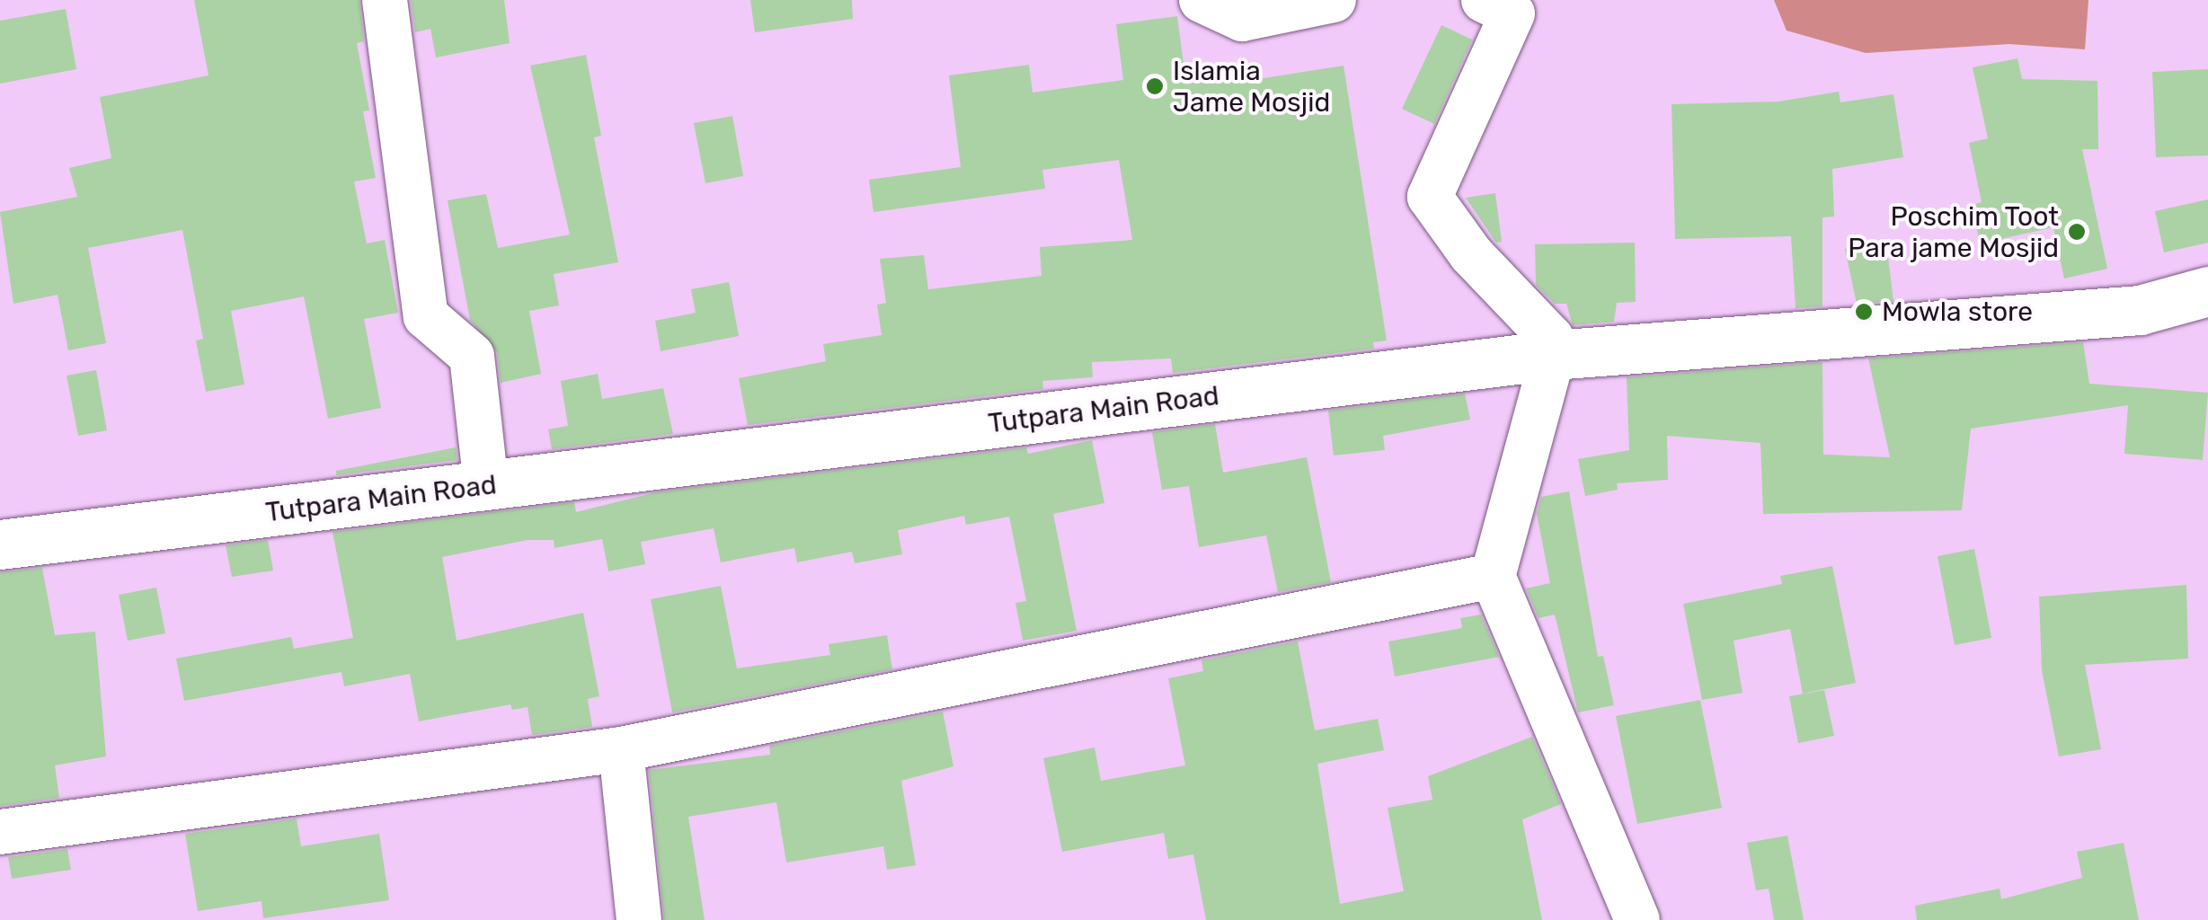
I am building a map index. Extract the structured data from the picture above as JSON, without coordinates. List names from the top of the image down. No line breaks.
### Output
{"streets":{"street":["Tutpara Main Road"]},"places":["Islamia Jame Mosjid","Poschim Toot Para jame Mosjid","Mowla store"]}
